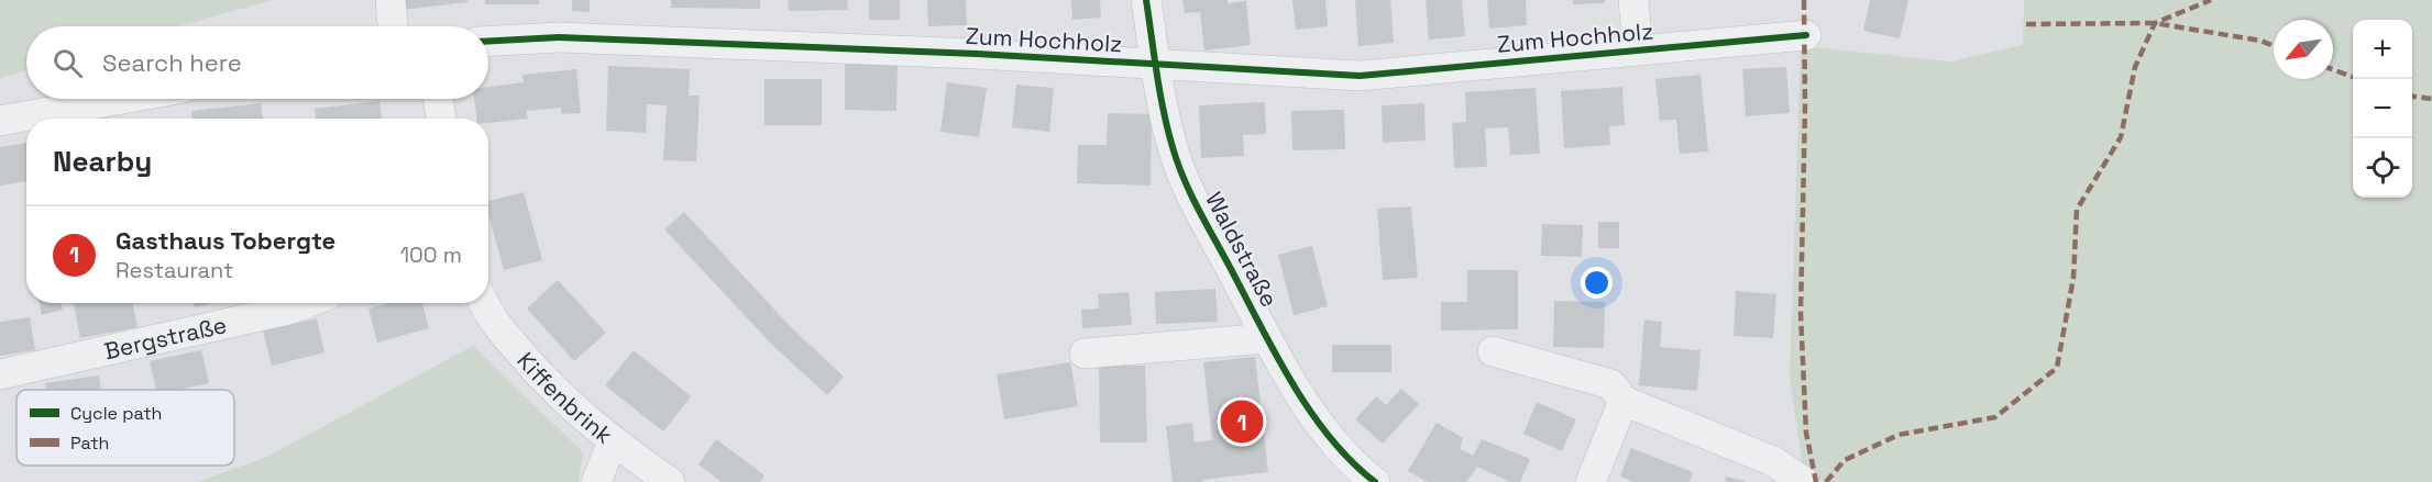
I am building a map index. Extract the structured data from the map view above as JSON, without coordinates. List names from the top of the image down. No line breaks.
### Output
{"streets":{"street":["Zum Hochholz","Waldstraße","Bergstraße","Kiffenbrink"]},"crossings":[["Zum Hochholz","Waldstraße"]],"legend":["Cycle path","Path"],"north":"bottom left","page":{"map_buttons":["+","−"],"search":"Search here","heading":"Nearby","list":[{"mark":"1","name":"Gasthaus Tobergte","note":"Restaurant","value":"100 m"}],"pins":"1"}}
